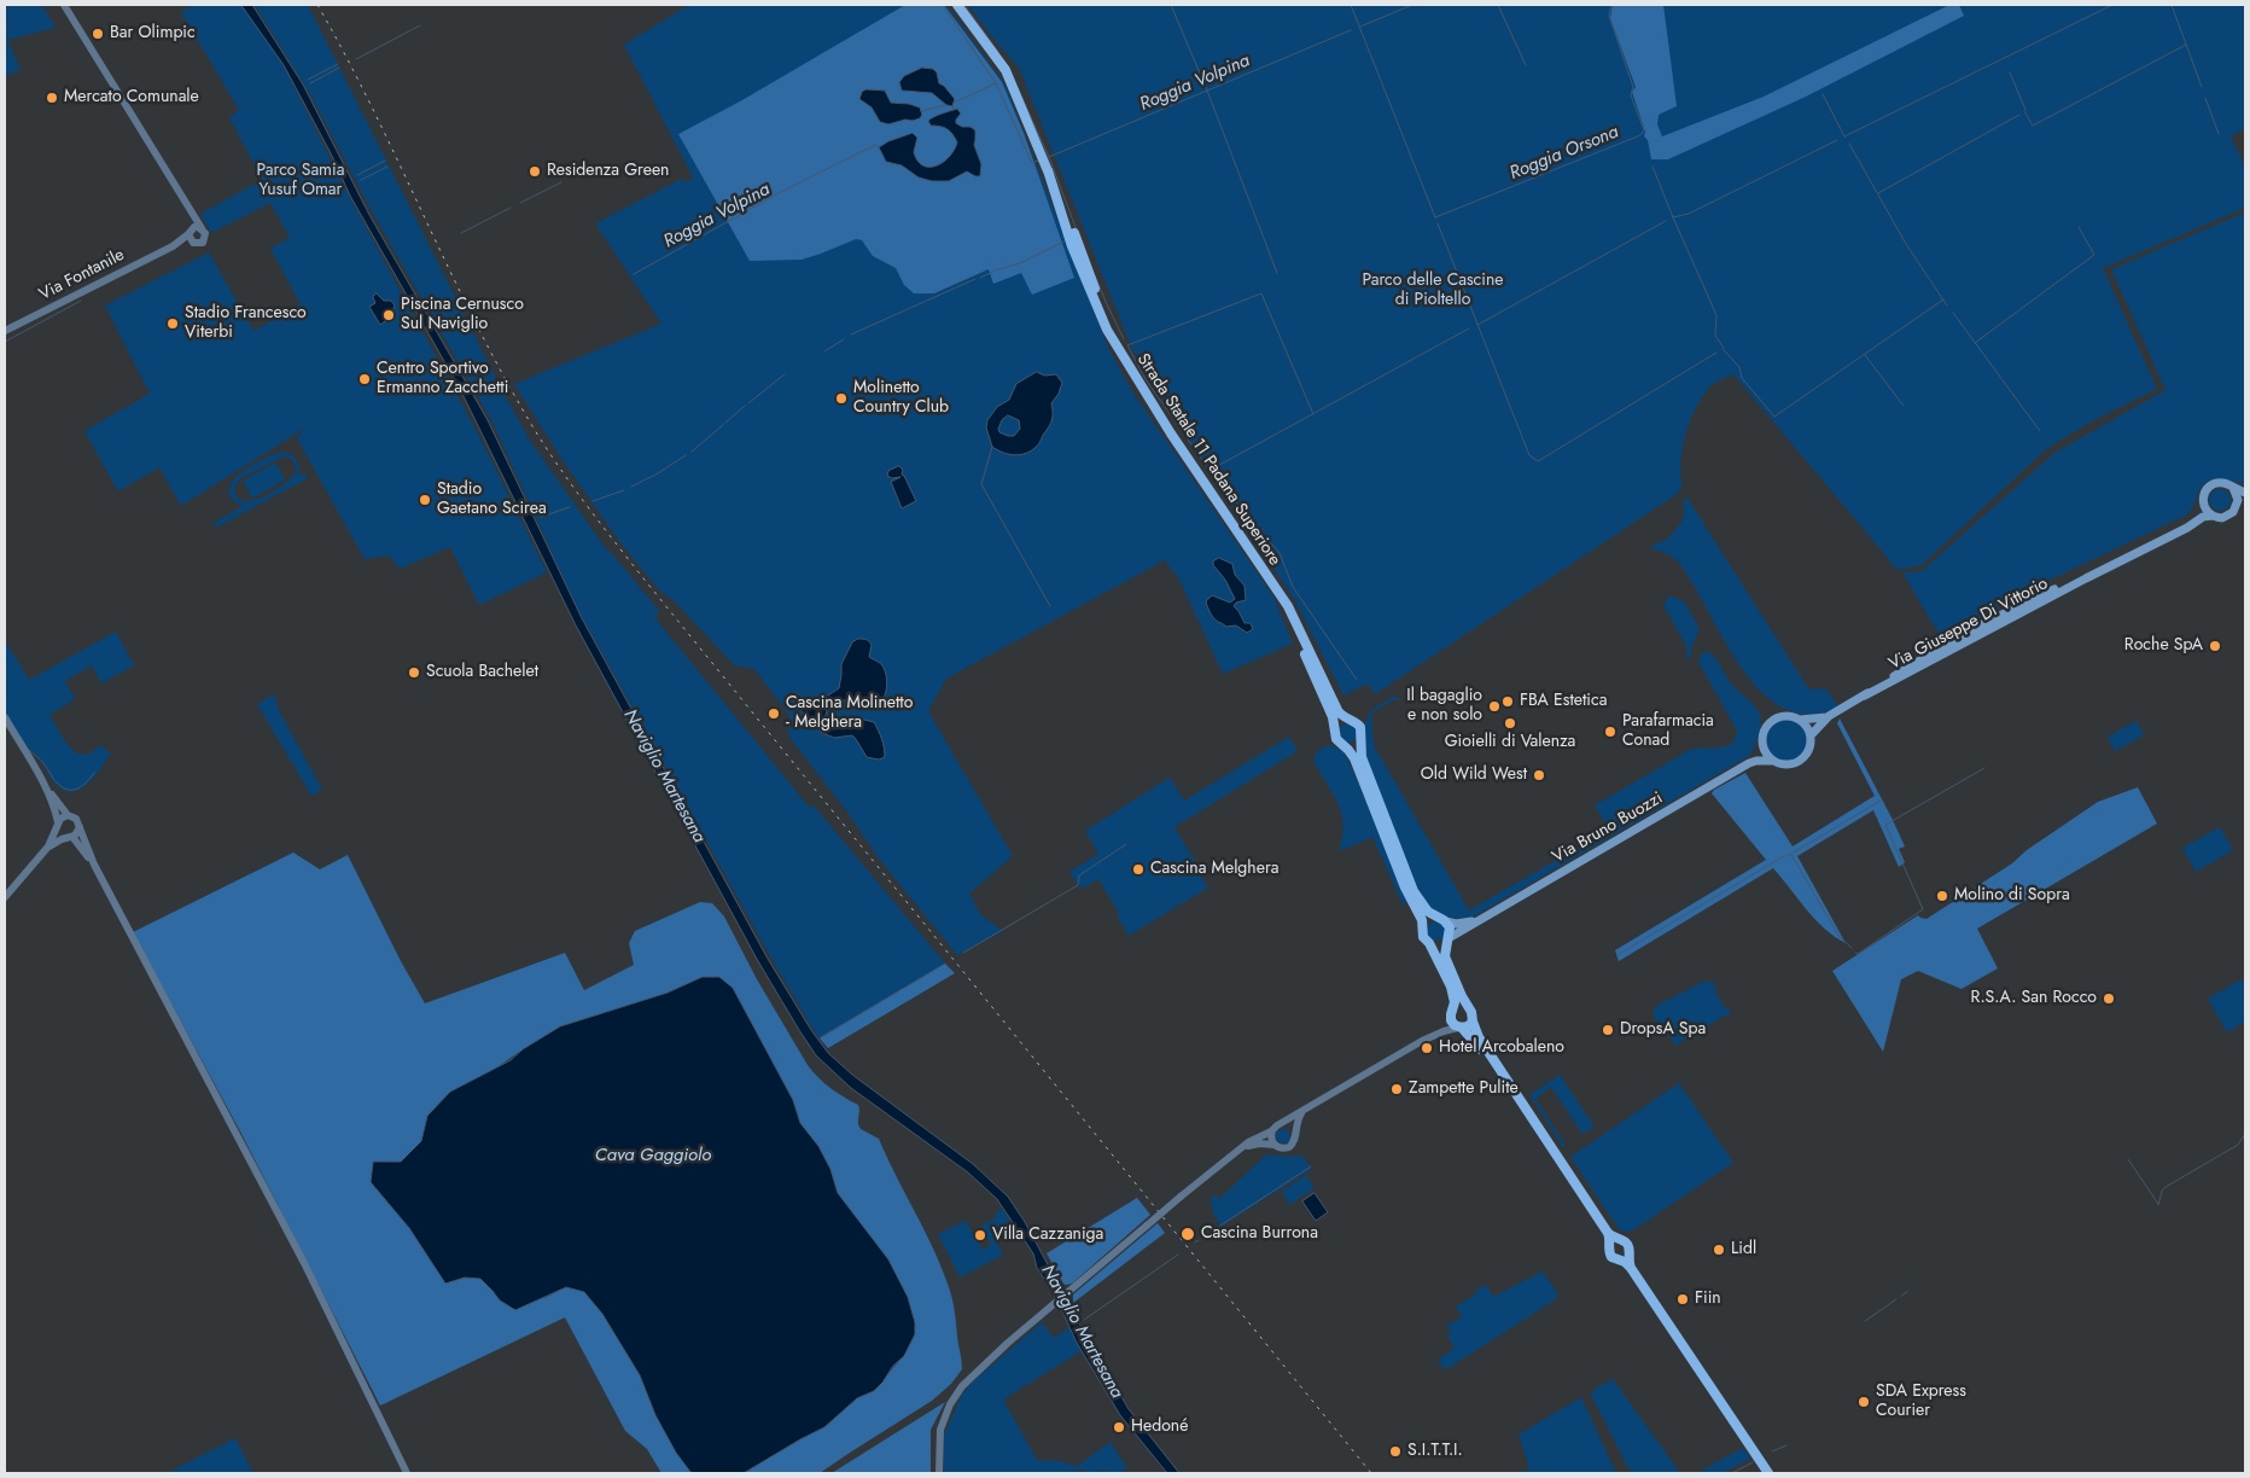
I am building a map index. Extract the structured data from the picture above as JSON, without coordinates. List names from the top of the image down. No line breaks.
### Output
{"streets":{"main road":["Strada Statale 11 Padana Superiore","Via Giuseppe Di Vittorio","Via Bruno Buozzi"],"street":["Via Fontanile"]},"crossings":[["Strada Statale 11 Padana Superiore","Via Bruno Buozzi"],["Via Giuseppe Di Vittorio","Via Bruno Buozzi"]],"water":["Roggia Volpina","Roggia Orsona","Naviglio Martesana","Cava Gaggiolo"],"parks":["Parco Samia Yusuf Omar","Parco delle Cascine di Pioltello"],"places":["Bar Olimpic","Mercato Comunale","Residenza Green","Piscina Cernusco Sul Naviglio","Stadio Francesco Viterbi","Centro Sportivo Ermanno Zacchetti","Molinetto Country Club","Stadio Gaetano Scirea","Roche SpA","Scuola Bachelet","FBA Estetica","Il bagaglio e non solo","Cascina Molinetto - Melghera","Gioielli di Valenza","Parafarmacia Conad","Old Wild West","Cascina Melghera","Molino di Sopra","R.S.A. San Rocco","DropsA Spa","Hotel Arcobaleno","Zampette Pulite","Cascina Burrona","Villa Cazzaniga","Lidl","Fiin","SDA Express Courier","Hedoné","S.I.T.T.I."]}
